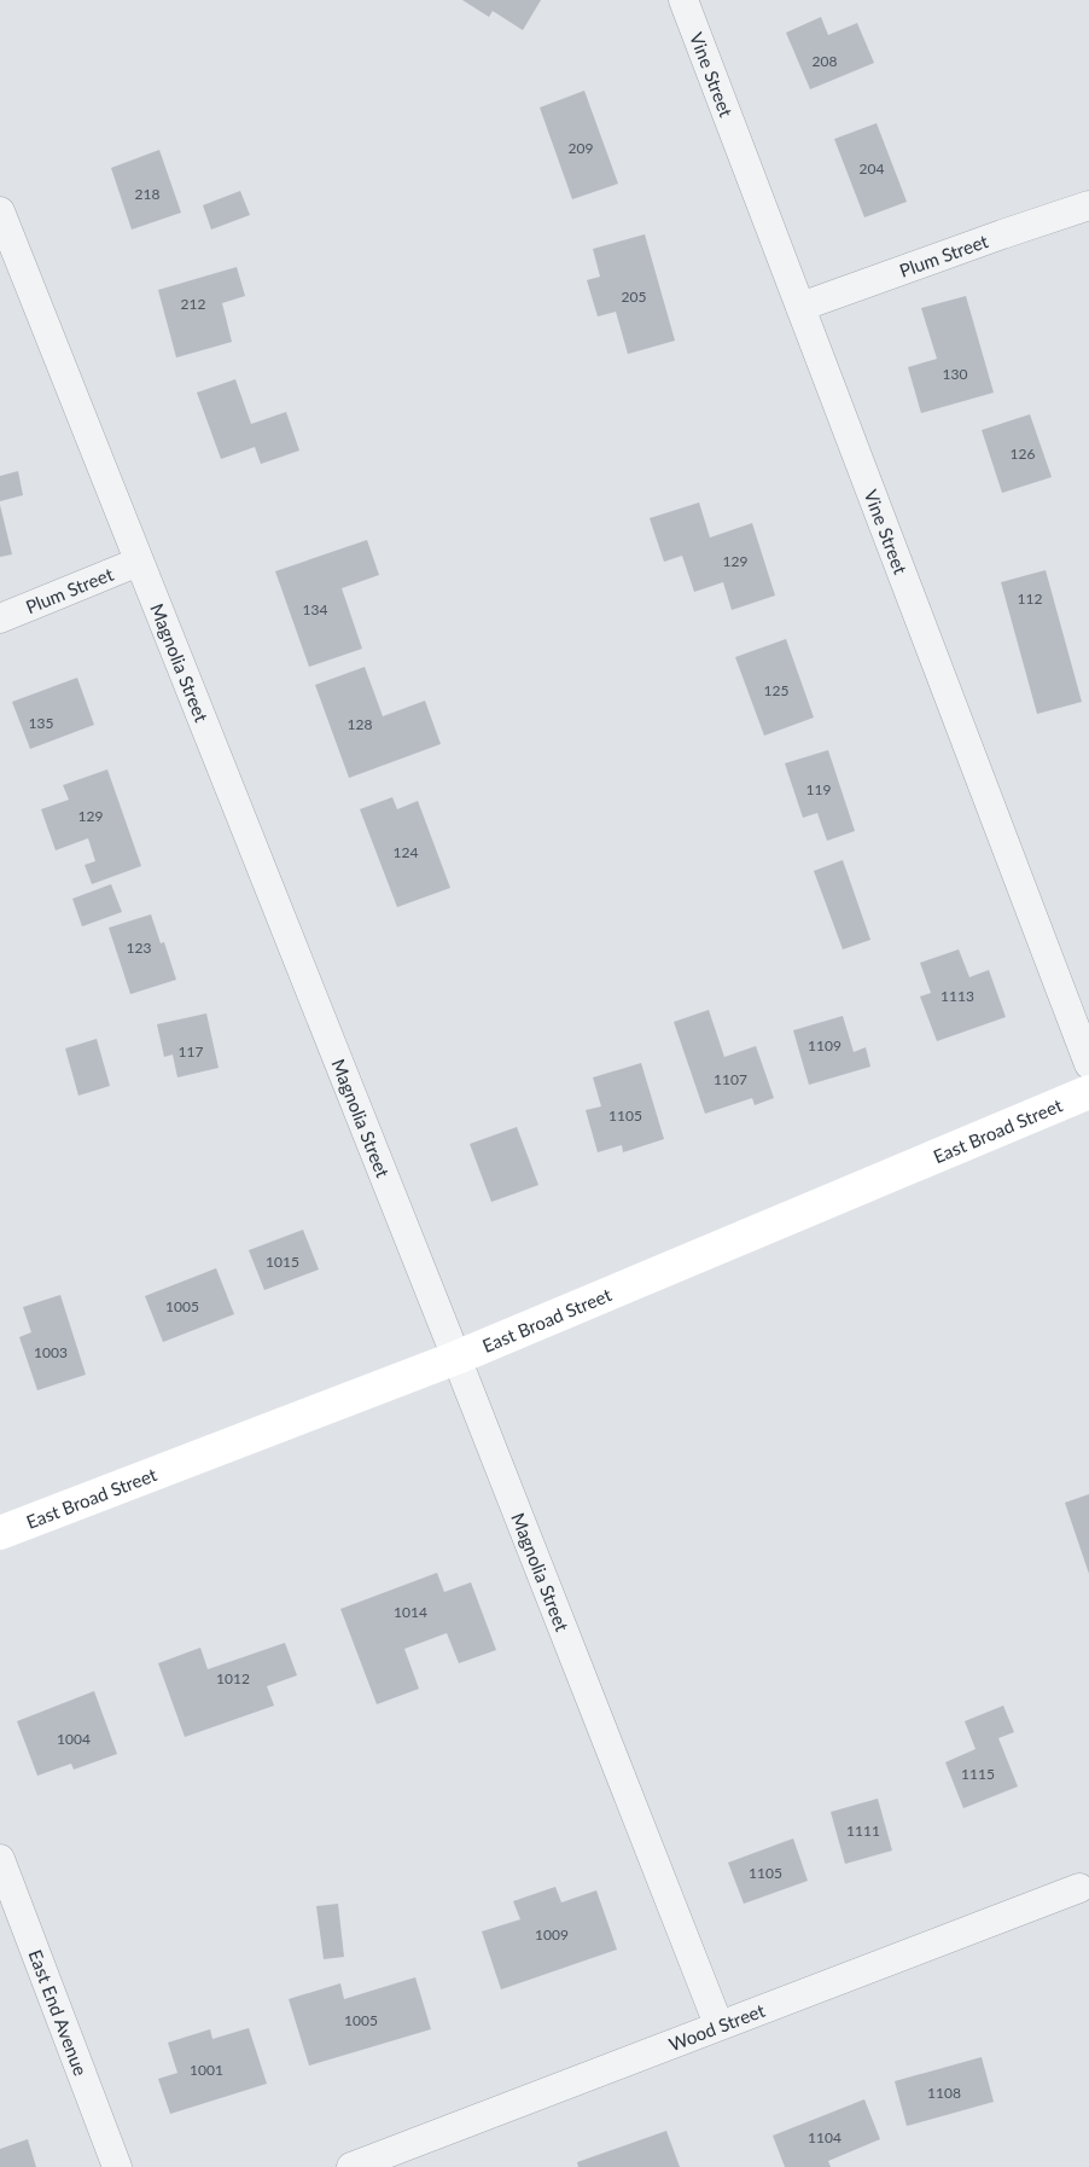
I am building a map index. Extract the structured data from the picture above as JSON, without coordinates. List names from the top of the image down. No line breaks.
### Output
{"streets":{"main road":["East Broad Street"],"street":["Vine Street","Plum Street","Magnolia Street","East End Avenue","Wood Street"]},"crossings":[["Vine Street","Plum Street"],["Plum Street","Magnolia Street"],["Magnolia Street","East Broad Street"],["Magnolia Street","Wood Street"]],"house_numbers":["208","209","204","218","205","212","130","126","129","112","134","125","135","128","119","129","124","123","1113","1109","117","1107","1105","1015","1005","1003","1014","1012","1004","1115","1111","1105","1009","1005","1001","1108","1104"]}
